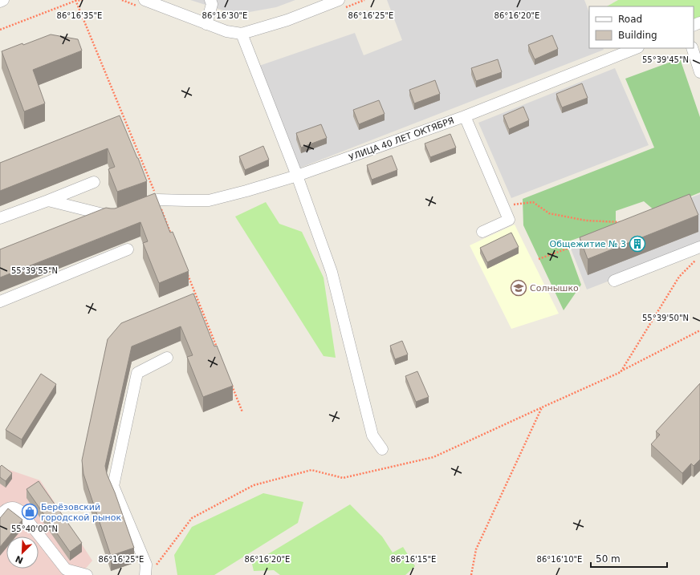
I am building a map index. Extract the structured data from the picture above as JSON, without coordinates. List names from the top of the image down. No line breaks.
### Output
{"streets":{"street":["УЛИЦА 40 ЛЕТ ОКТЯБРЯ"]},"places":{"building":["Общежитие № 3"],"school or university":["Солнышко"],"shop":["Берёзовский городской рынок"]},"legend":["Road","Building"],"scale_bar":"50 m","north":"bottom left","coordinates":["86°16'35\"E","86°16'30\"E","86°16'25\"E","86°16'20\"E","55°39'45\"N","55°39'55\"N","55°39'50\"N","55°40'00\"N","86°16'15\"E","86°16'10\"E"]}
